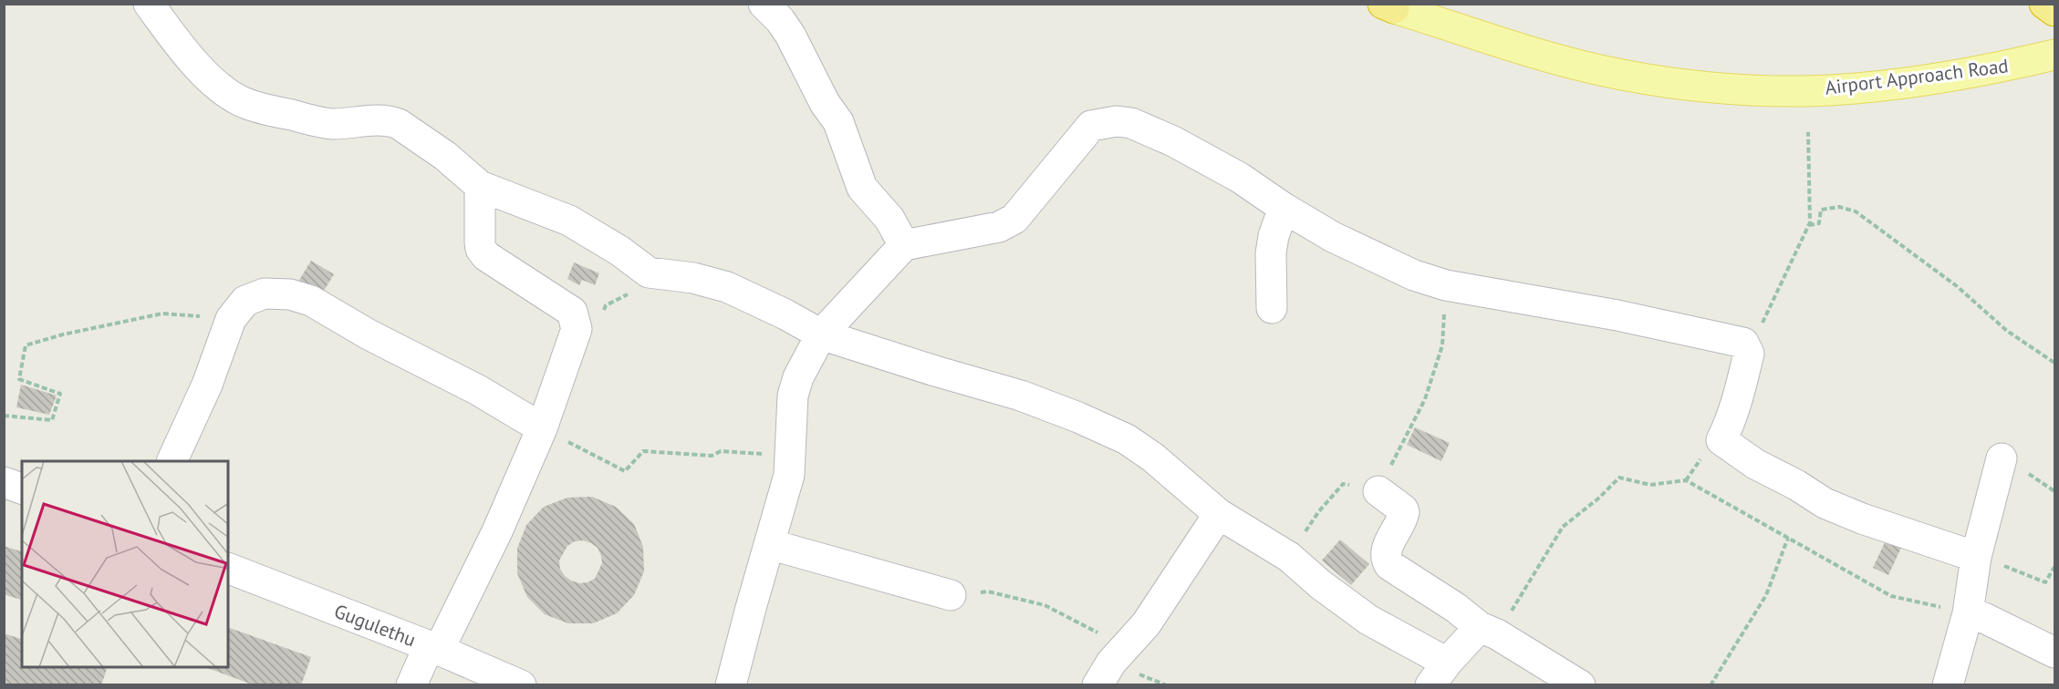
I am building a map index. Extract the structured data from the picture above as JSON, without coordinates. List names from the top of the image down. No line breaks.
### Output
{"streets":{"main road":["Airport Approach Road"],"street":["Gugulethu"]}}
